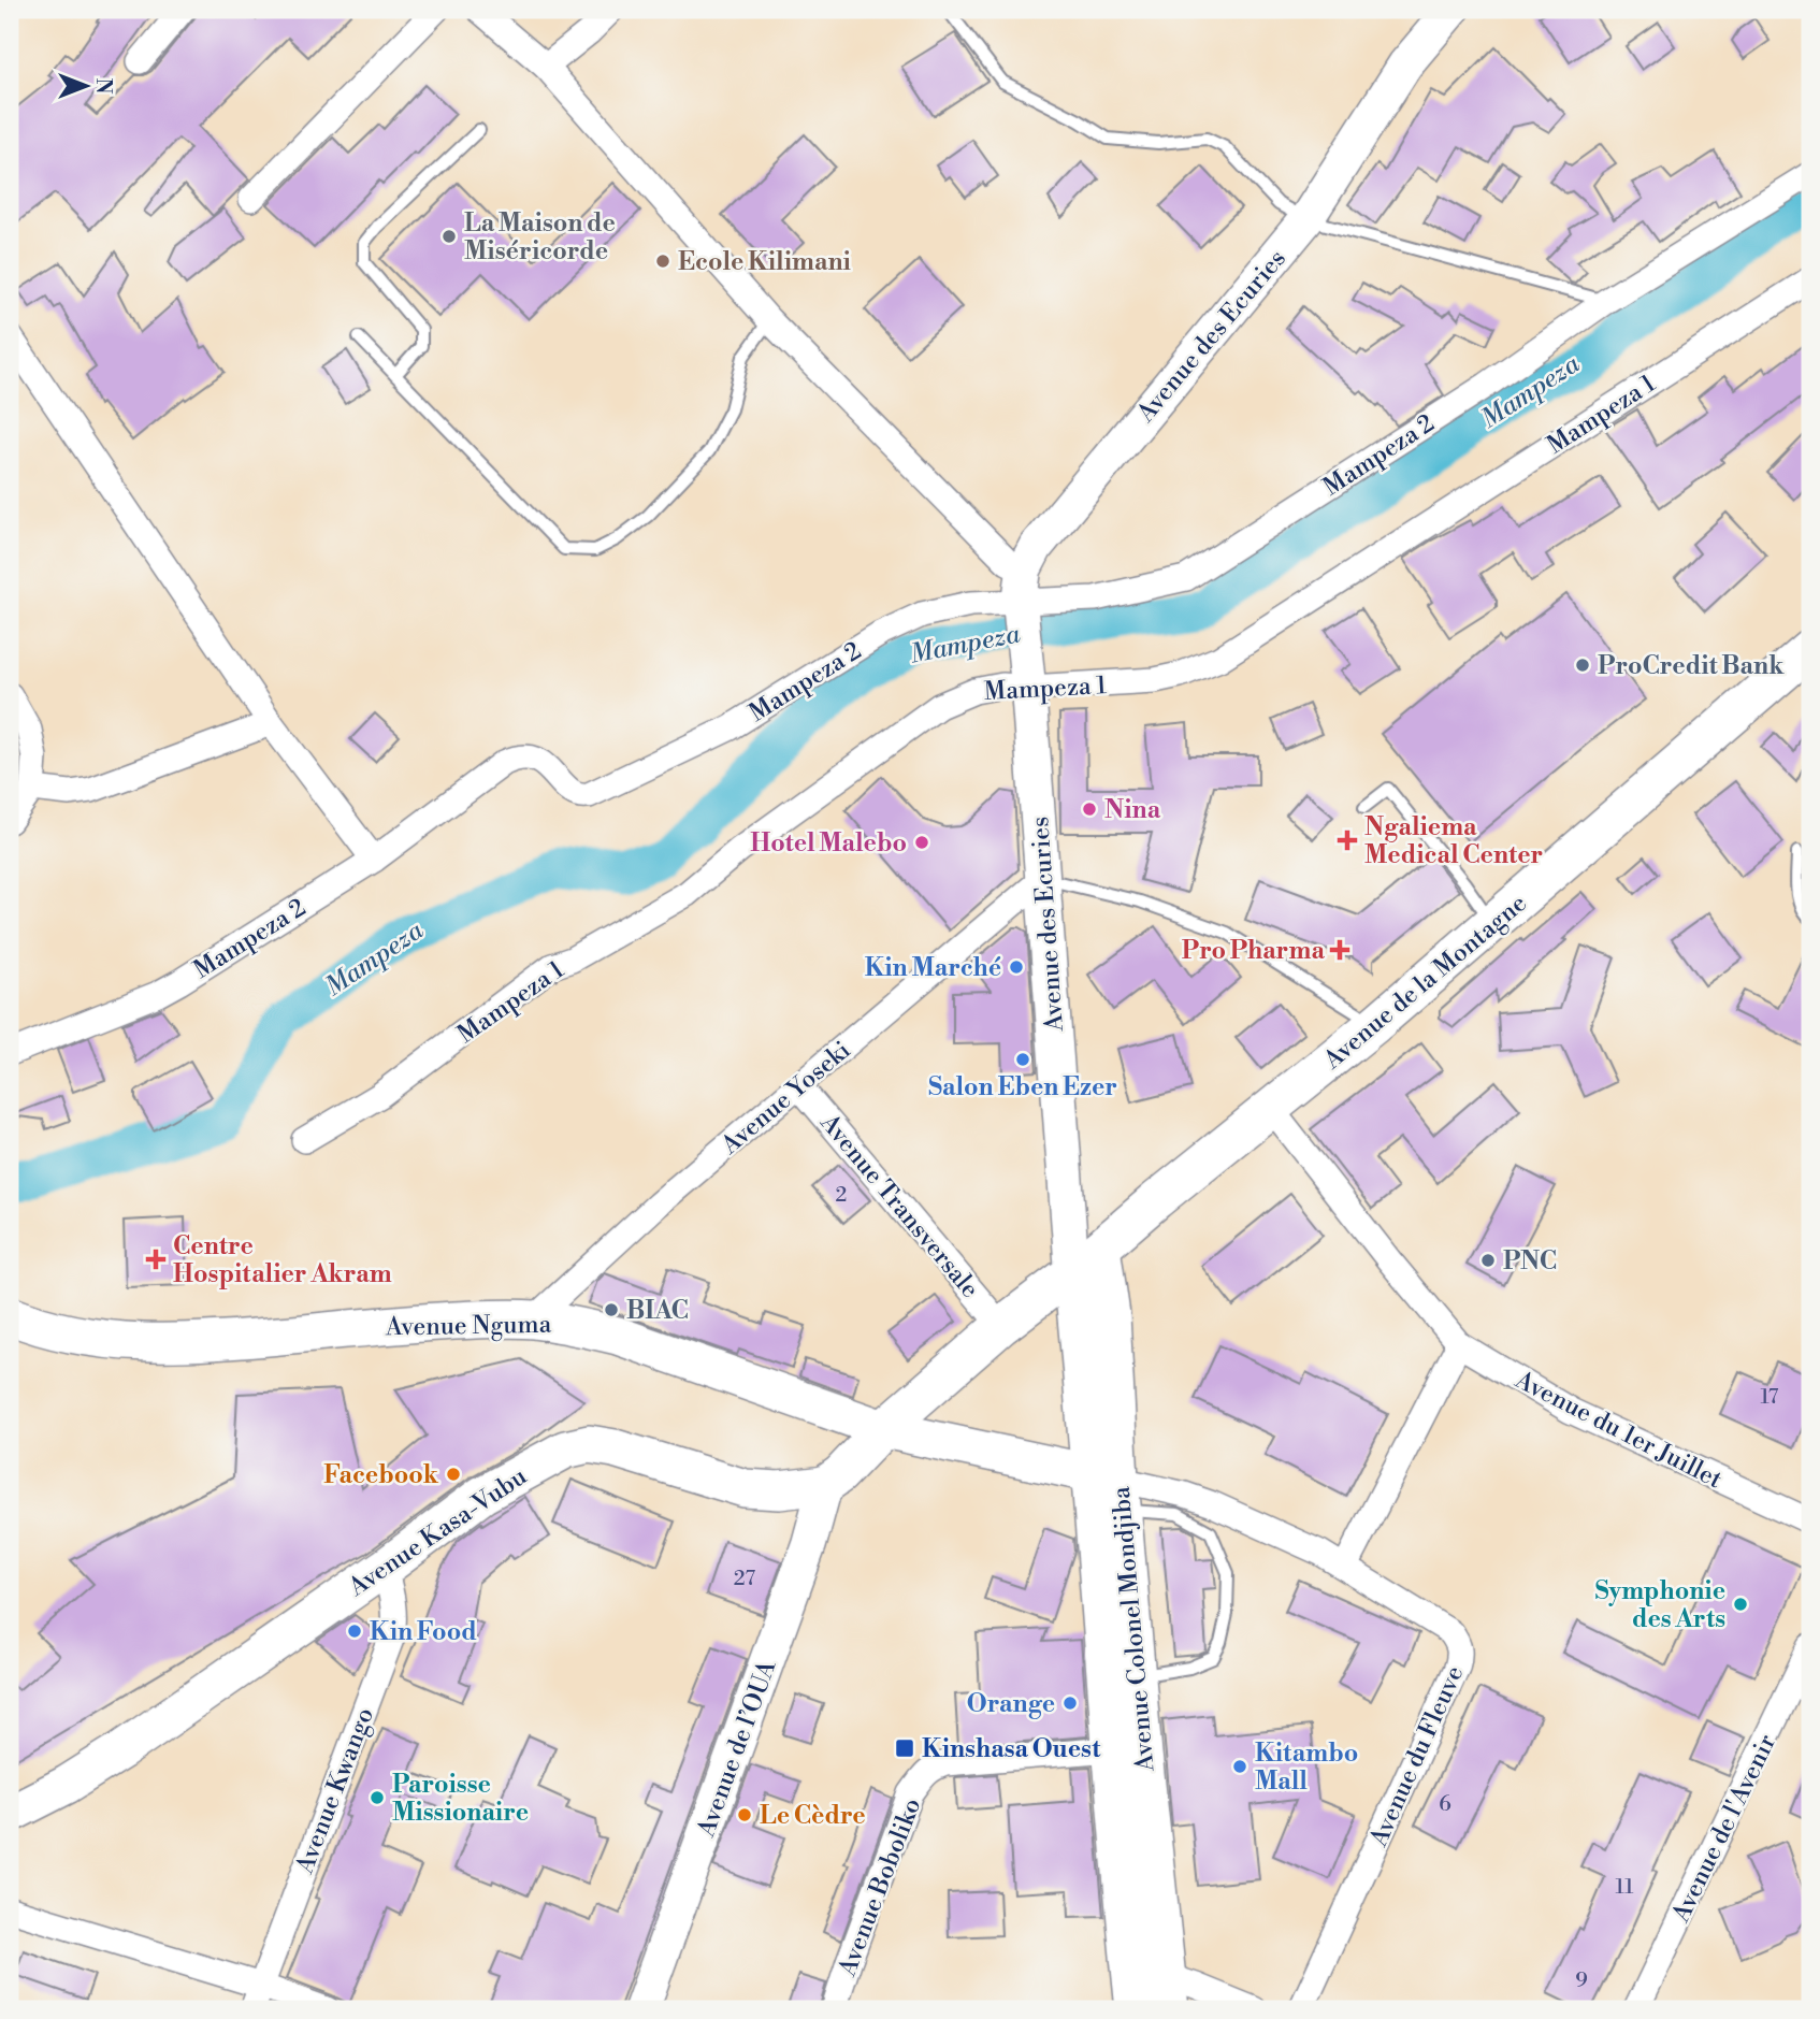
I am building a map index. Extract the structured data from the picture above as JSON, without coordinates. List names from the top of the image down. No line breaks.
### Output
{"streets":{"main road":["Avenue de la Montagne","Avenue Nguma","Avenue Kasa-Vubu","Avenue Colonel Mondjiba"],"street":["Avenue des Ecuries","Mampeza 1","Mampeza 2","Avenue Yoseki","Avenue Transversale","Avenue du 1er Juillet","Avenue de l’OUA","Avenue du Fleuve","Avenue Kwango","Avenue de l'Avenir","Avenue Boboliko"]},"crossings":[["Avenue des Ecuries","Mampeza 1"],["Avenue des Ecuries","Mampeza 2"],["Avenue des Ecuries","Avenue de la Montagne"],["Avenue des Ecuries","Avenue Yoseki"],["Avenue des Ecuries","Avenue Colonel Mondjiba"],["Avenue de la Montagne","Avenue du 1er Juillet"],["Avenue de la Montagne","Avenue Colonel Mondjiba"],["Avenue Yoseki","Avenue Transversale"],["Avenue Yoseki","Avenue Nguma"],["Avenue Nguma","Avenue Colonel Mondjiba"],["Avenue Nguma","Avenue du Fleuve"],["Avenue Kasa-Vubu","Avenue de l’OUA"],["Avenue Kasa-Vubu","Avenue Kwango"],["Avenue Colonel Mondjiba","Avenue du Fleuve"],["Avenue Colonel Mondjiba","Avenue Boboliko"]],"water":["Mampeza"],"places":{"other":["La Maison de Miséricorde","Ecole Kilimani","ProCredit Bank","Nina","Hotel Malebo","Kin Marché","Salon Eben Ezer","PNC","BIAC","Facebook","Symphonie des Arts","Kin Food","Orange","Kitambo Mall","Paroisse Missionaire","Le Cèdre"],"health":["Ngaliema Medical Center","Pro Pharma","Centre Hospitalier Akram"],"transit":["Kinshasa Ouest"]},"house_numbers":["2","17","27","6","11","9"],"north":"right"}
